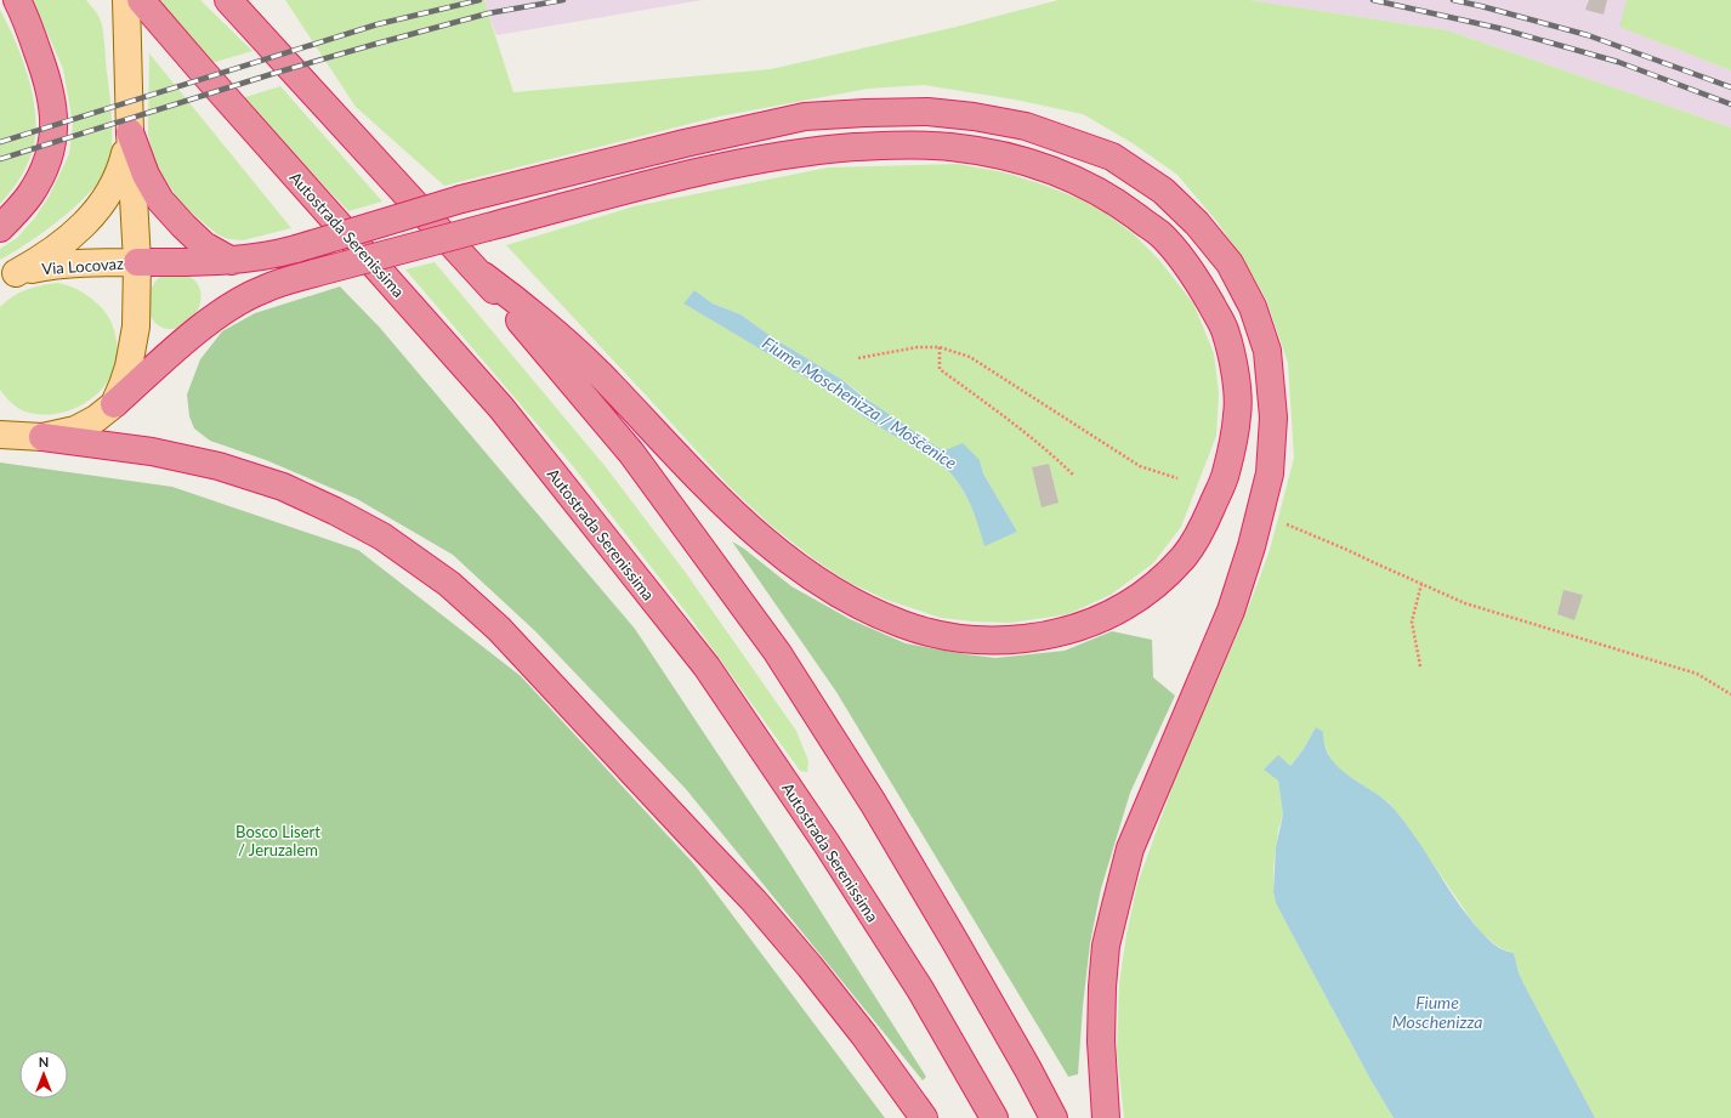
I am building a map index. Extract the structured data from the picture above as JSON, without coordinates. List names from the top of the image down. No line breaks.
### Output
{"streets":{"highway":["Autostrada Serenissima"],"main road":["Via Locovaz"]},"water":["Fiume Moschenizza / Moščenice","Fiume Moschenizza"],"parks":["Bosco Lisert / Jeruzalem"],"north":"top"}
